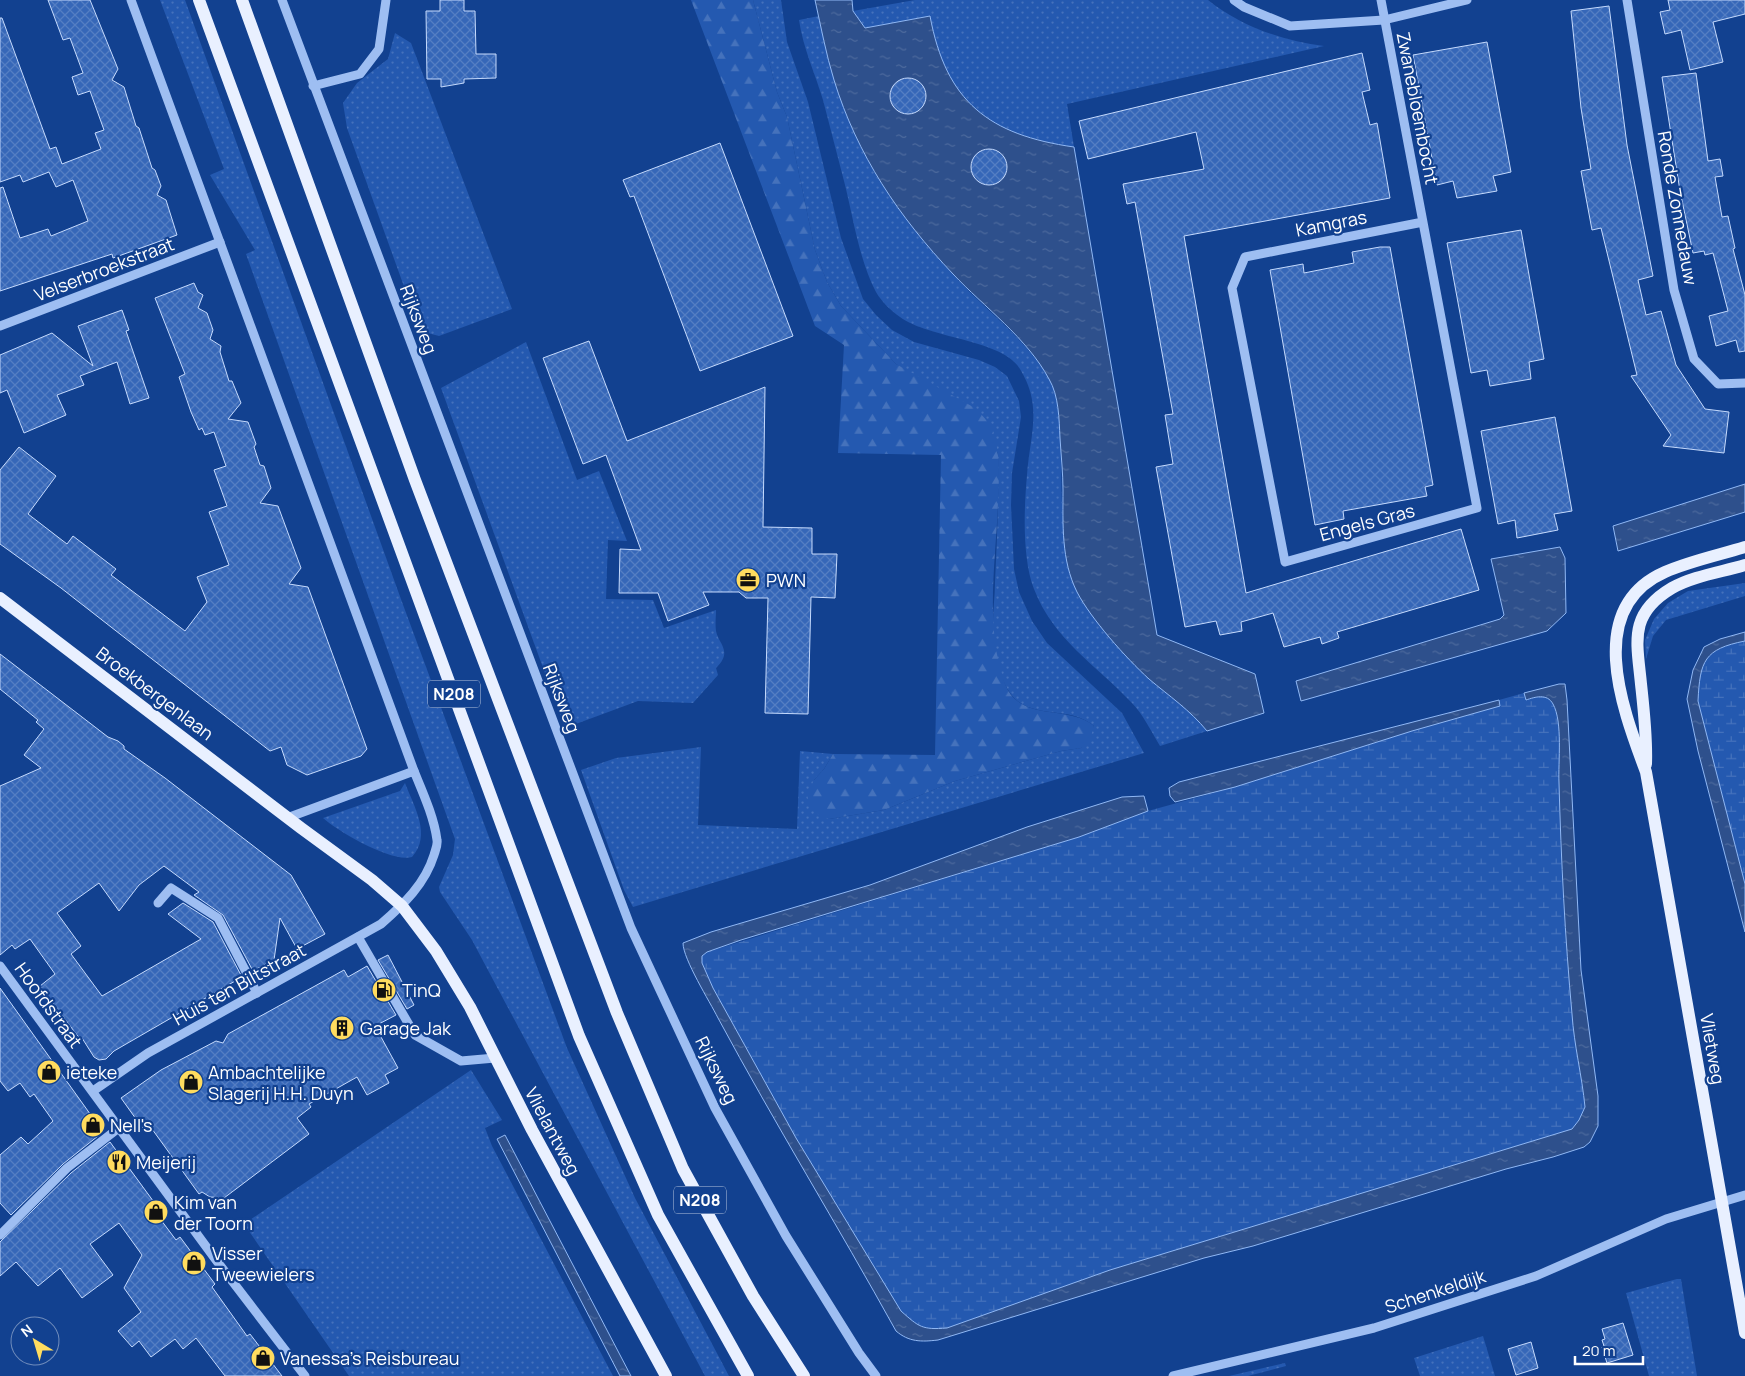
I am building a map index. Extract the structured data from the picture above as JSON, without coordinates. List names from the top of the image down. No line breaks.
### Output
{"streets":{"main road":["Broekbergenlaan","N208","Vlietweg","Vlielantweg"],"street":["Zwanebloembocht","Ronde Zonnedauw","Kamgras","Velserbroekstraat","Rijksweg","Engels Gras","Huis ten Biltstraat","Hoofdstraat","Schenkeldijk"]},"crossings":[["Zwanebloembocht","Kamgras"],["Zwanebloembocht","Engels Gras"],["Kamgras","Engels Gras"],["Broekbergenlaan","Huis ten Biltstraat"],["Broekbergenlaan","Vlielantweg"],["Huis ten Biltstraat","Hoofdstraat"],["Huis ten Biltstraat","Vlielantweg"],["Vlietweg","Schenkeldijk"]],"places":{"office":["PWN"],"fuel station":["TinQ"],"building":["Garage Jak"],"shop":["ieteke","Ambachtelijke Slagerij H.H. Duyn","Nell's","Kim van der Toorn","Visser Tweewielers","Vanessa's Reisbureau"],"restaurant":["Meijerij"]},"scale_bar":"20 m","north":"top left"}
